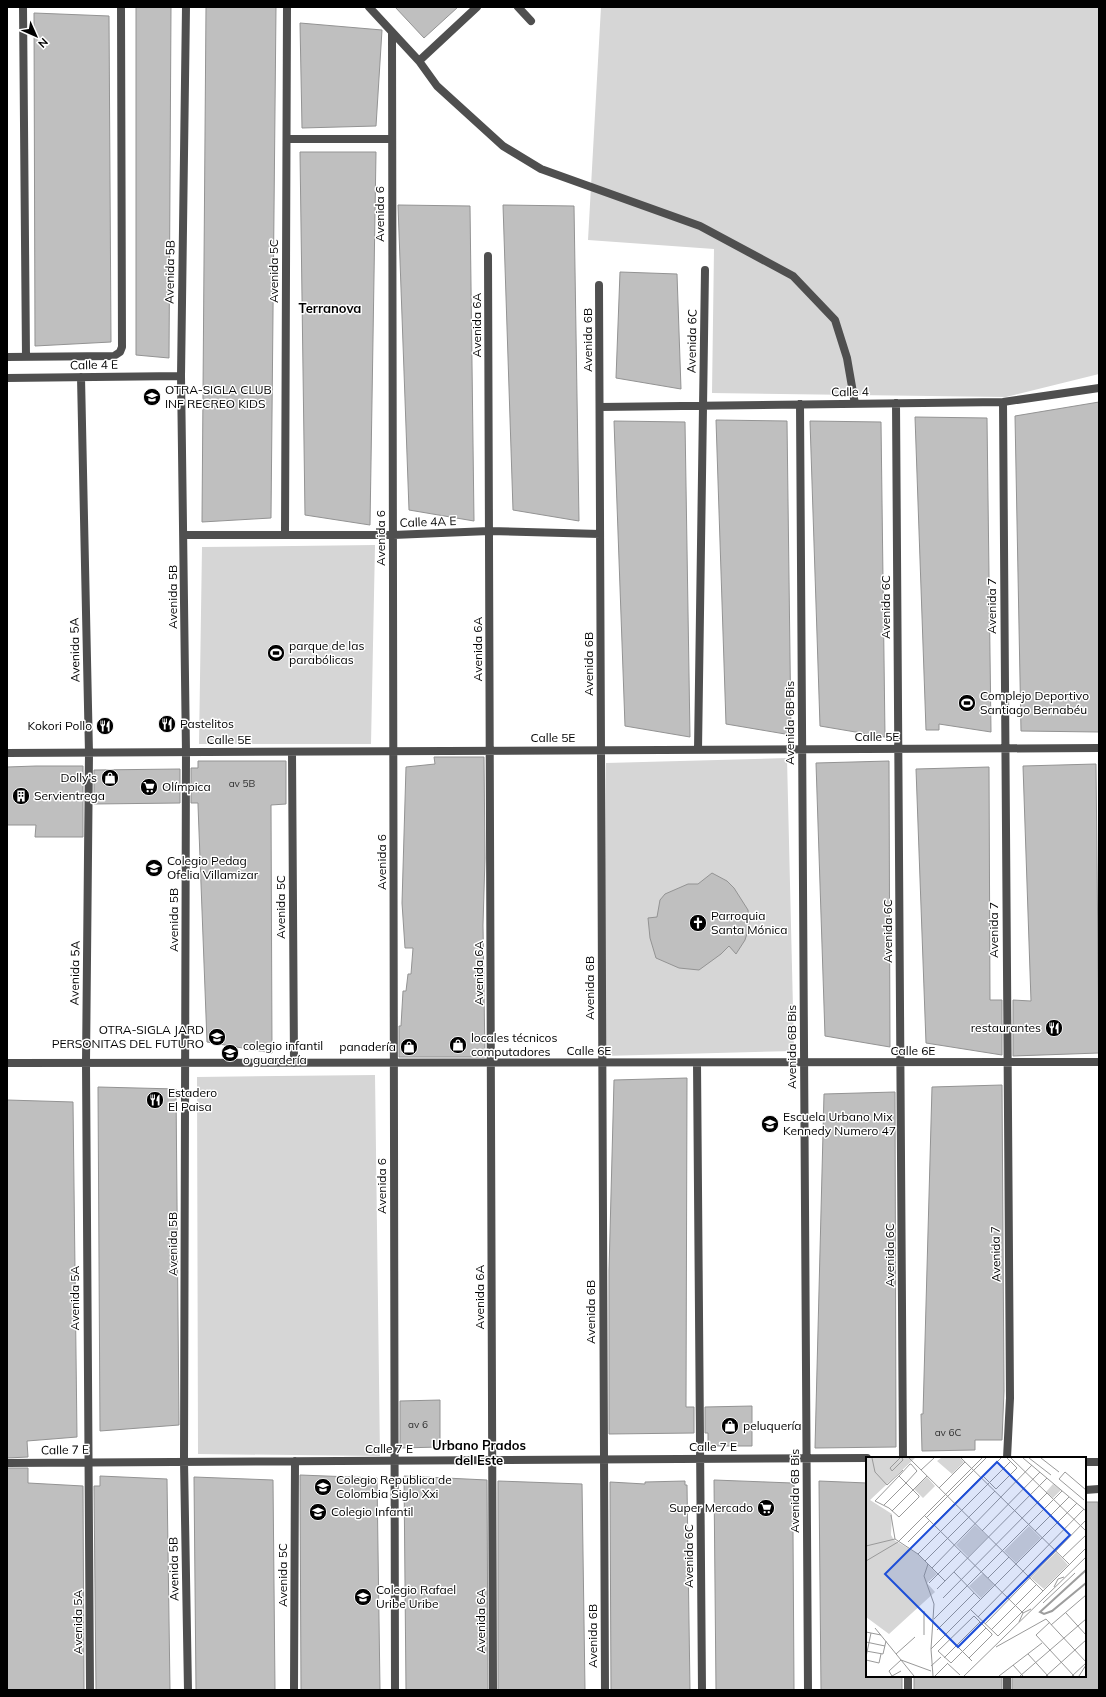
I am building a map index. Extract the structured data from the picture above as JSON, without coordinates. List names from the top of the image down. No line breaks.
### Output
{"streets":{"street":["Avenida 6","Avenida 5C","Avenida 5B","Avenida 6A","Avenida 6B","Avenida 6C","Calle 4 E","Calle 4","Calle 4A E","Avenida 7","Avenida 5A","Avenida 6B Bis","Calle 5E","Calle 6E","Calle 7 E"]},"crossings":[["Avenida 6","Calle 4A E"],["Avenida 6","Calle 5E"],["Avenida 6","Calle 6E"],["Avenida 6","Calle 7 E"],["Avenida 5C","Calle 4A E"],["Avenida 5C","Calle 5E"],["Avenida 5C","Calle 6E"],["Avenida 5C","Calle 7 E"],["Avenida 5B","Calle 4 E"],["Avenida 5B","Calle 4A E"],["Avenida 5B","Calle 5E"],["Avenida 5B","Calle 6E"],["Avenida 5B","Calle 7 E"],["Avenida 6A","Calle 4A E"],["Avenida 6A","Calle 5E"],["Avenida 6A","Calle 6E"],["Avenida 6A","Calle 7 E"],["Avenida 6B","Calle 4"],["Avenida 6B","Calle 4A E"],["Avenida 6B","Calle 5E"],["Avenida 6B","Calle 6E"],["Avenida 6B","Calle 7 E"],["Avenida 6C","Calle 4"],["Avenida 6C","Calle 5E"],["Avenida 6C","Calle 6E"],["Avenida 6C","Calle 7 E"],["Calle 4 E","Avenida 5A"],["Calle 4","Avenida 7"],["Calle 4","Avenida 6B Bis"],["Avenida 7","Calle 5E"],["Avenida 7","Calle 6E"],["Avenida 5A","Calle 5E"],["Avenida 5A","Calle 6E"],["Avenida 5A","Calle 7 E"],["Avenida 6B Bis","Calle 5E"],["Avenida 6B Bis","Calle 6E"],["Avenida 6B Bis","Calle 7 E"]],"districts":["Terranova","Urbano Prados del Este"],"places":{"school or university":["OTRA-SIGLA CLUB INF RECREO KIDS","Colegio Pedag Ofelia Villamizar","OTRA-SIGLA JARD PERSONITAS DEL FUTURO","colegio infantil o guardería","Escuela Urbano Mix Kennedy Numero 47","Colegio Republica de Colombia Siglo Xxi","Colegio Infantil","Colegio Rafael Uribe Uribe"],"sports":["parque de las parabólicas","Complejo Deportivo Santiago Bernabéu"],"restaurant":["Pastelitos","Kokori Pollo","restaurantes","Estadero El Paisa"],"shop":["Dolly's","locales técnicos computadores","panadería","peluquería"],"supermarket":["Olímpica","Super Mercado"],"building":["Servientrega"],"church":["Parroquia Santa Mónica"]},"house_numbers":["av 5B","av 6","av 6C"],"north":"bottom right"}
